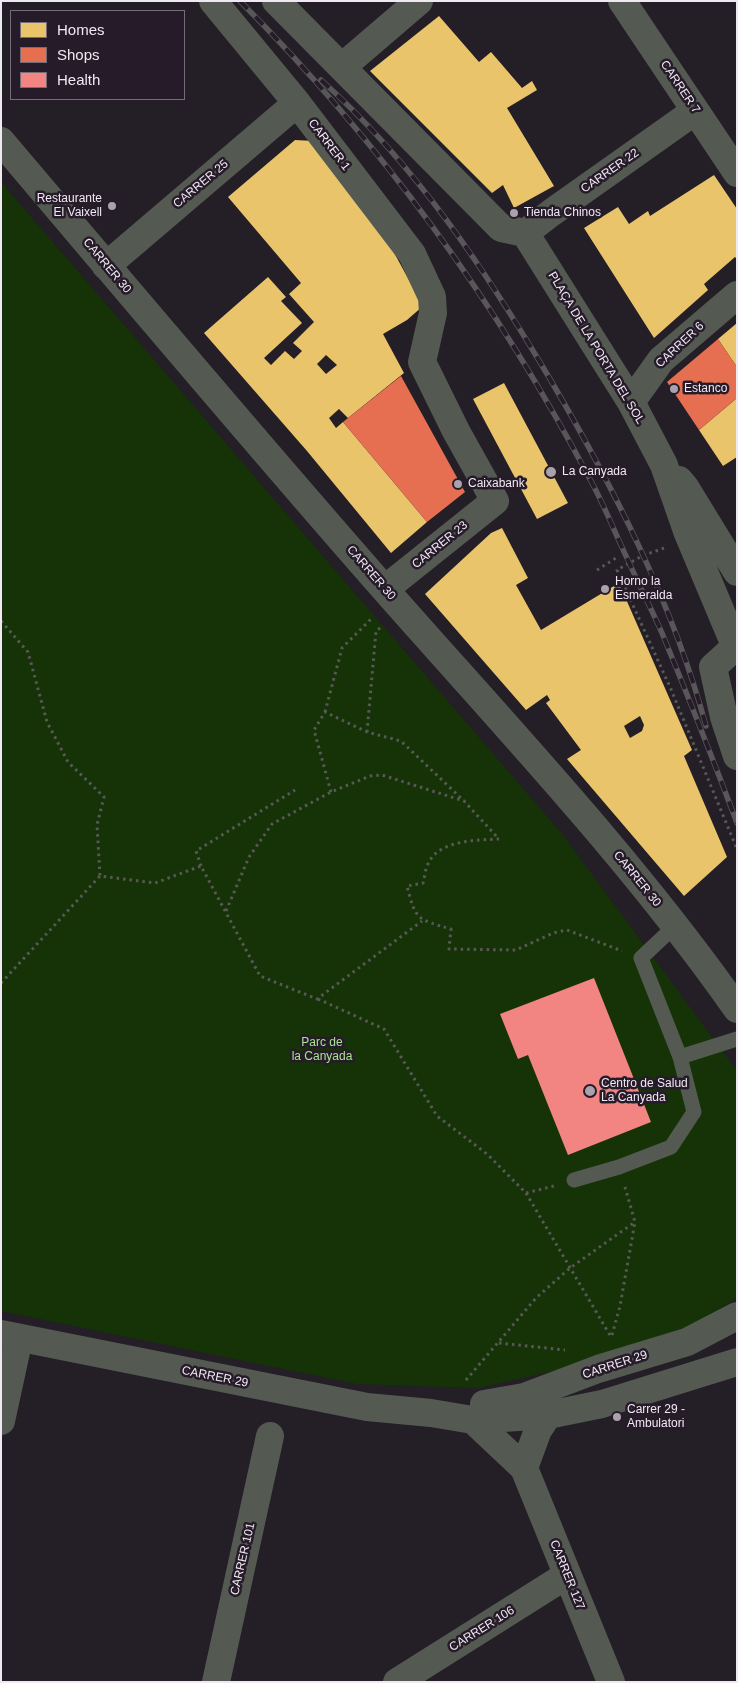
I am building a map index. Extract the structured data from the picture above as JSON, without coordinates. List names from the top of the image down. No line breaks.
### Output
{"streets":{"street":["CARRER 7","CARRER 1","CARRER 22","CARRER 25","CARRER 30","CARRER 6","PLAÇA DE LA PORTA DEL SOL","CARRER 23","CARRER 29","CARRER 101","CARRER 127","CARRER 106"]},"crossings":[["CARRER 7","CARRER 22"],["CARRER 1","CARRER 25"],["CARRER 1","CARRER 23"],["CARRER 22","PLAÇA DE LA PORTA DEL SOL"],["CARRER 25","CARRER 30"],["CARRER 30","CARRER 23"],["CARRER 6","PLAÇA DE LA PORTA DEL SOL"],["CARRER 29","CARRER 127"],["CARRER 127","CARRER 106"]],"parks":["Parc de la Canyada"],"places":["Restaurante El Vaixell","Tienda Chinos","Estanco","La Canyada","Caixabank","Horno la Esmeralda","Centro de Salud La Canyada","Carrer 29 - Ambulatori"],"legend":["Homes","Shops","Health"]}
